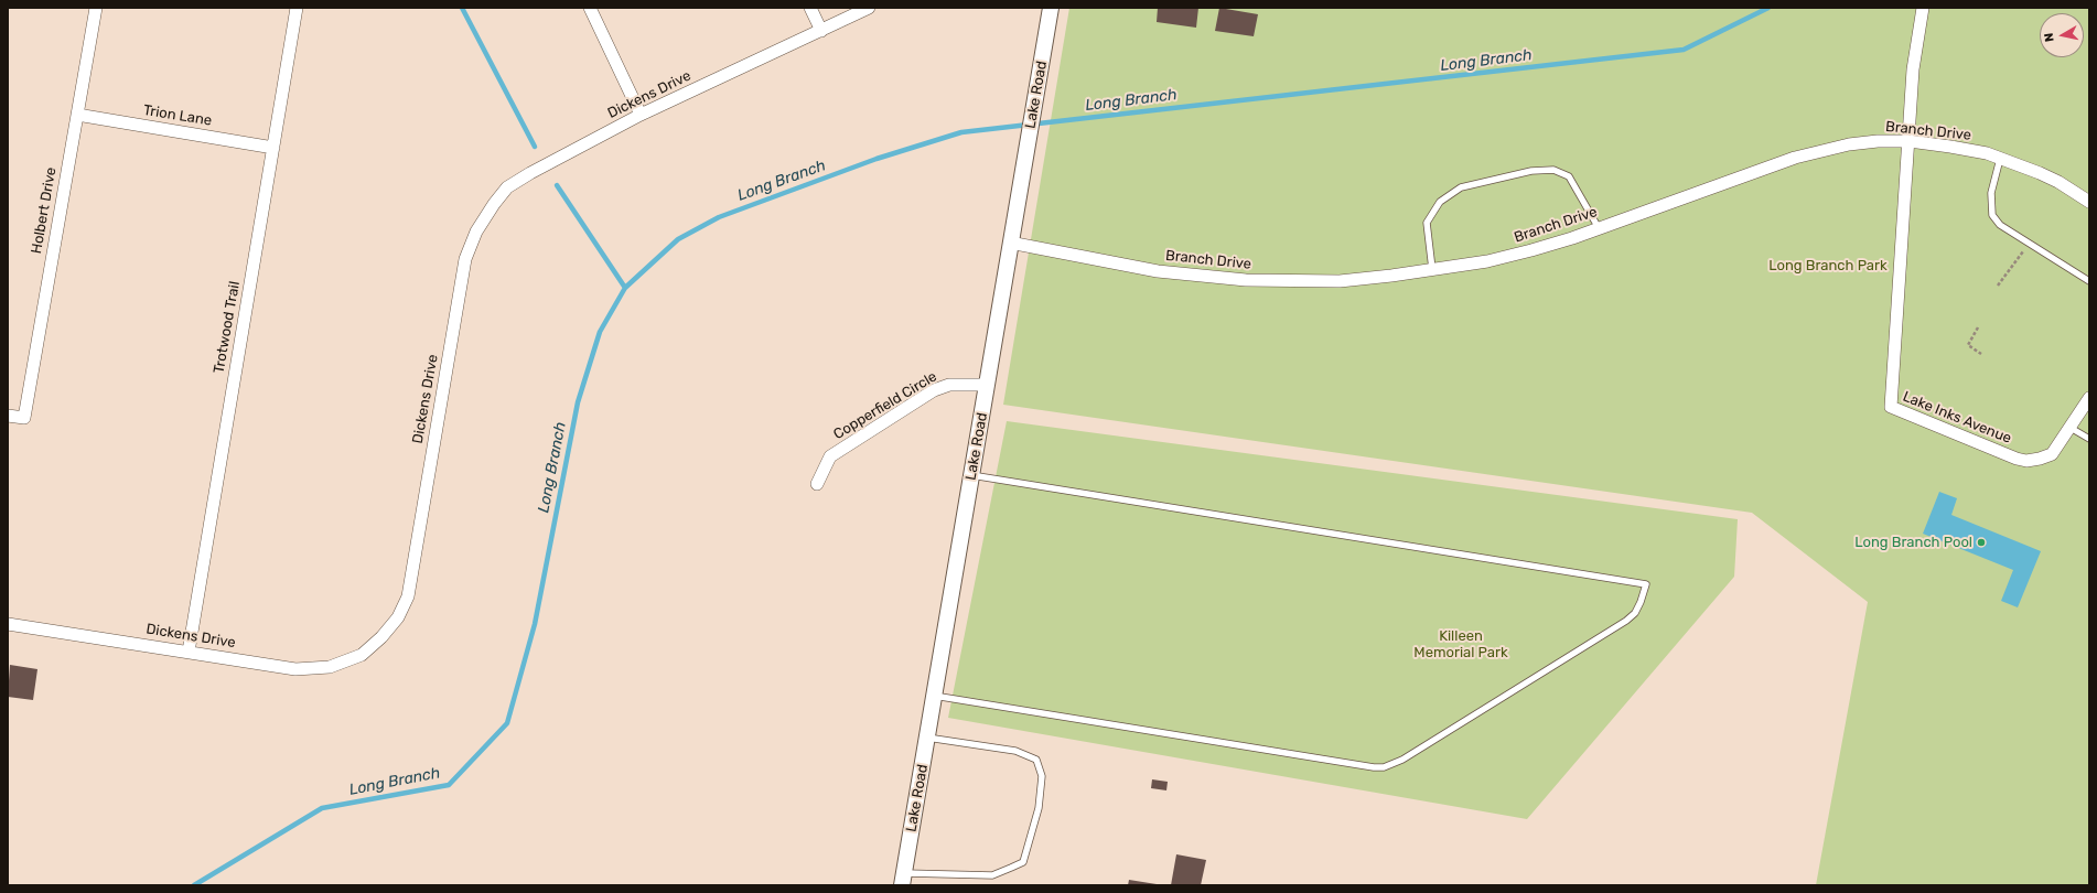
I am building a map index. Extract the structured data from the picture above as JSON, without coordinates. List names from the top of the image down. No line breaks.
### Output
{"streets":{"street":["Dickens Drive","Lake Road","Trion Lane","Branch Drive","Holbert Drive","Trotwood Trail","Copperfield Circle","Lake Inks Avenue"]},"crossings":[["Dickens Drive","Trotwood Trail"],["Lake Road","Branch Drive"],["Lake Road","Copperfield Circle"],["Trion Lane","Holbert Drive"],["Trion Lane","Trotwood Trail"],["Branch Drive","Lake Inks Avenue"]],"water":["Long Branch"],"parks":["Long Branch Park","Killeen Memorial Park"],"places":["Long Branch Pool"],"north":"left"}
